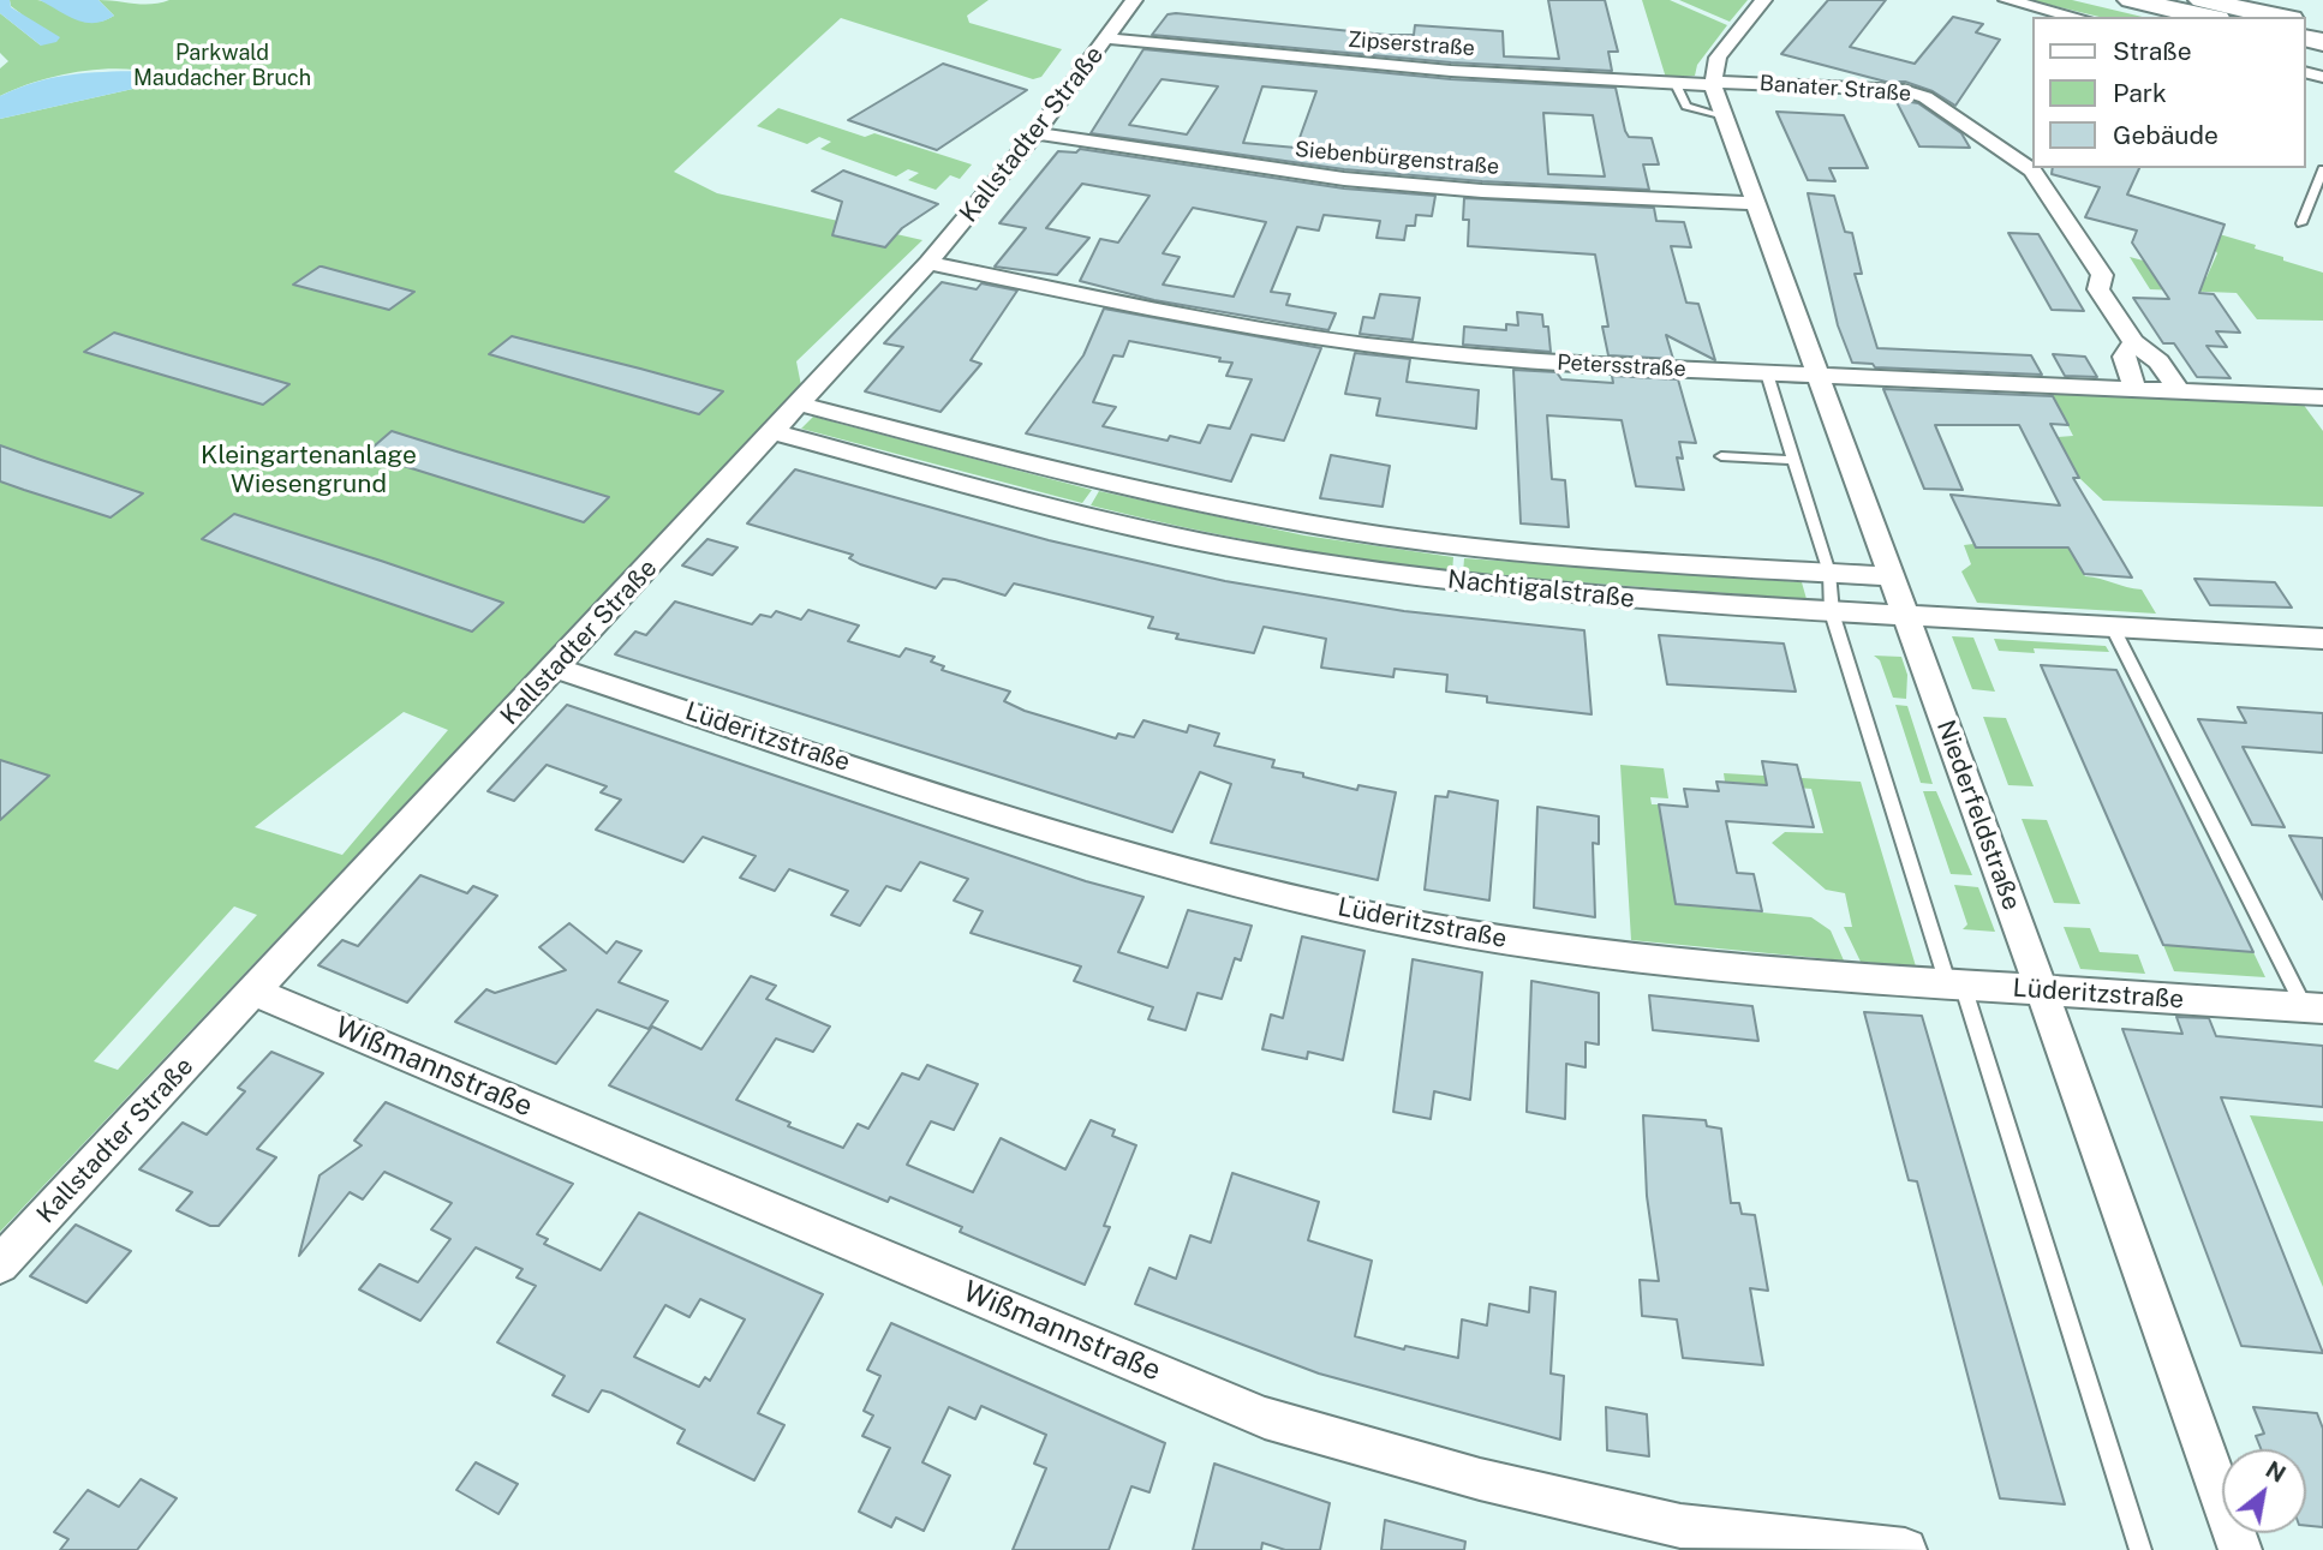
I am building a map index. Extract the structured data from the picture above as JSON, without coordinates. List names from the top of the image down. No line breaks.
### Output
{"streets":{"street":["Zipserstraße","Banater Straße","Kallstadter Straße","Siebenbürgenstraße","Petersstraße","Nachtigalstraße","Lüderitzstraße","Niederfeldstraße","Wißmannstraße"]},"crossings":[["Zipserstraße","Banater Straße"],["Zipserstraße","Kallstadter Straße"],["Zipserstraße","Niederfeldstraße"],["Banater Straße","Petersstraße"],["Banater Straße","Niederfeldstraße"],["Kallstadter Straße","Siebenbürgenstraße"],["Kallstadter Straße","Petersstraße"],["Kallstadter Straße","Nachtigalstraße"],["Kallstadter Straße","Lüderitzstraße"],["Kallstadter Straße","Wißmannstraße"],["Siebenbürgenstraße","Niederfeldstraße"],["Petersstraße","Niederfeldstraße"],["Nachtigalstraße","Niederfeldstraße"],["Lüderitzstraße","Niederfeldstraße"]],"parks":["Parkwald Maudacher Bruch","Kleingartenanlage Wiesengrund"],"legend":["Straße","Park","Gebäude"],"north":"top right"}
